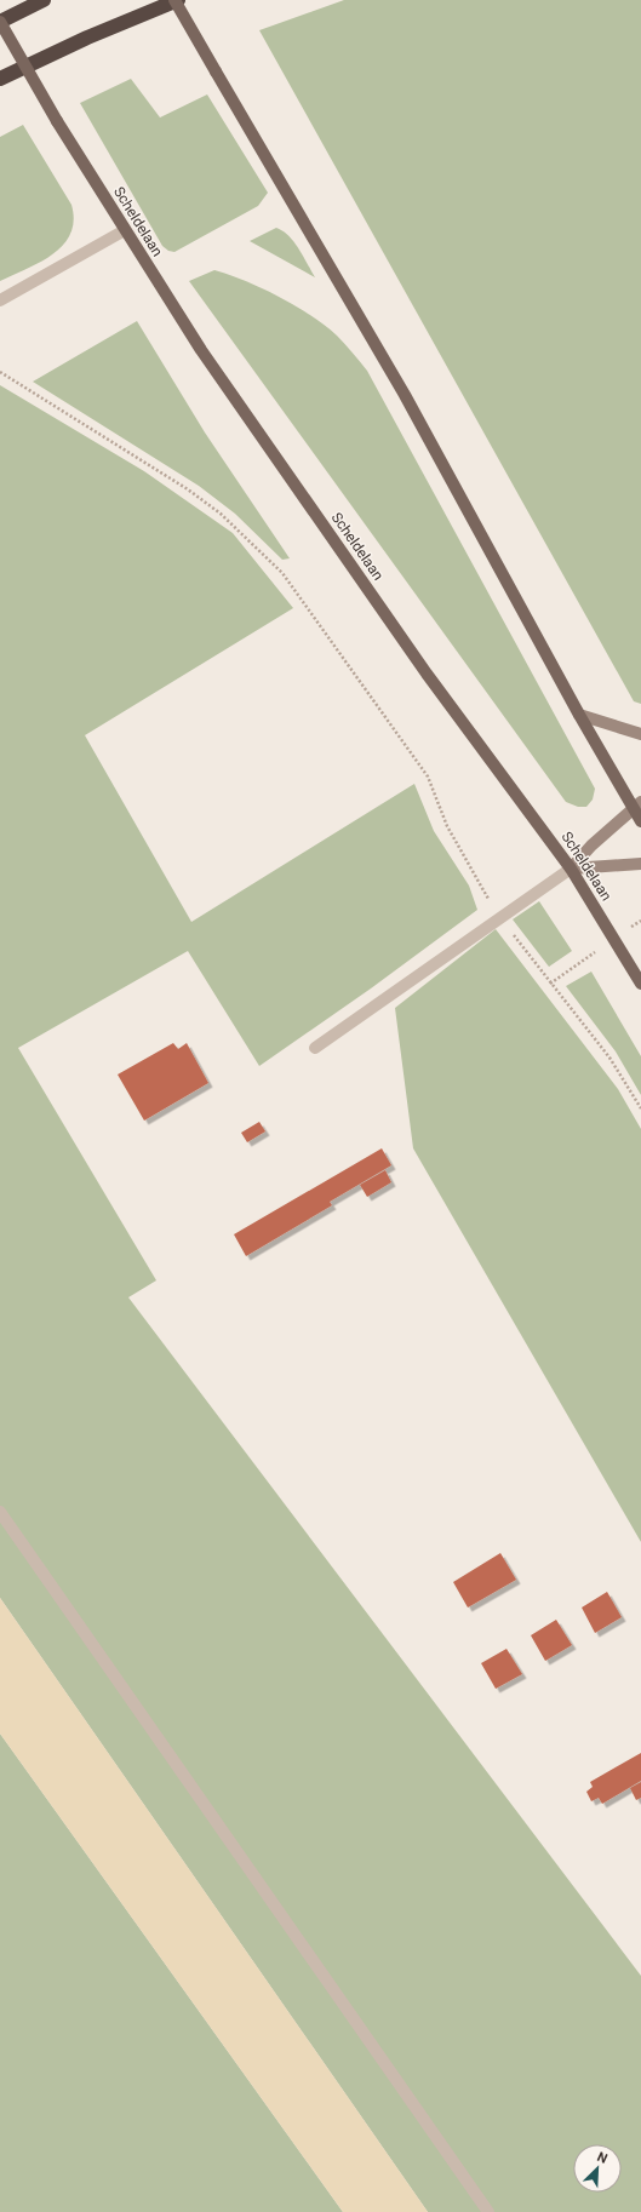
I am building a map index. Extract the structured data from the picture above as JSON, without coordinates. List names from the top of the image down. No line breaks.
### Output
{"streets":{"main road":["Scheldelaan"]},"north":"top right"}
